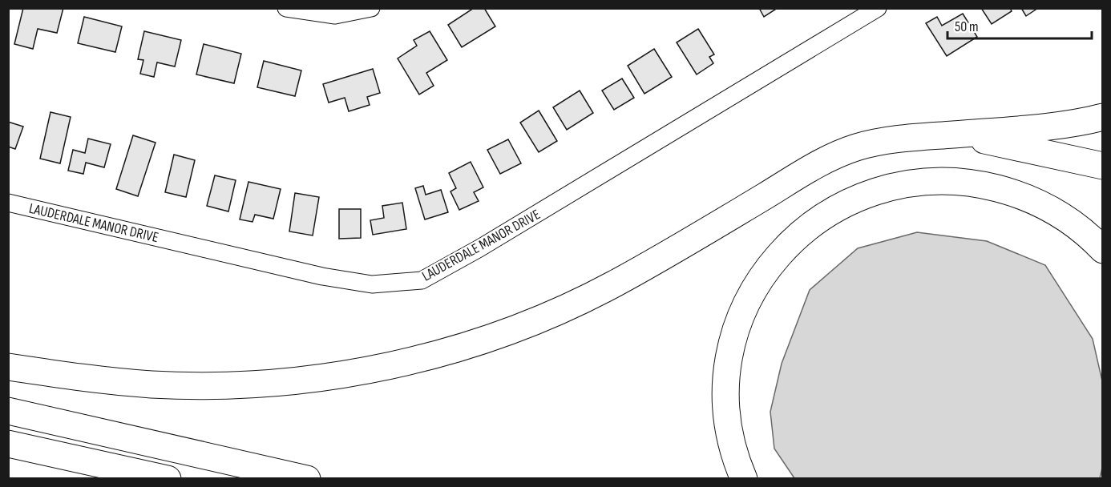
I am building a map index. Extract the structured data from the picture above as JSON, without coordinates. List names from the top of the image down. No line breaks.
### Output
{"streets":{"street":["LAUDERDALE MANOR DRIVE"]},"scale_bar":"50 m"}
